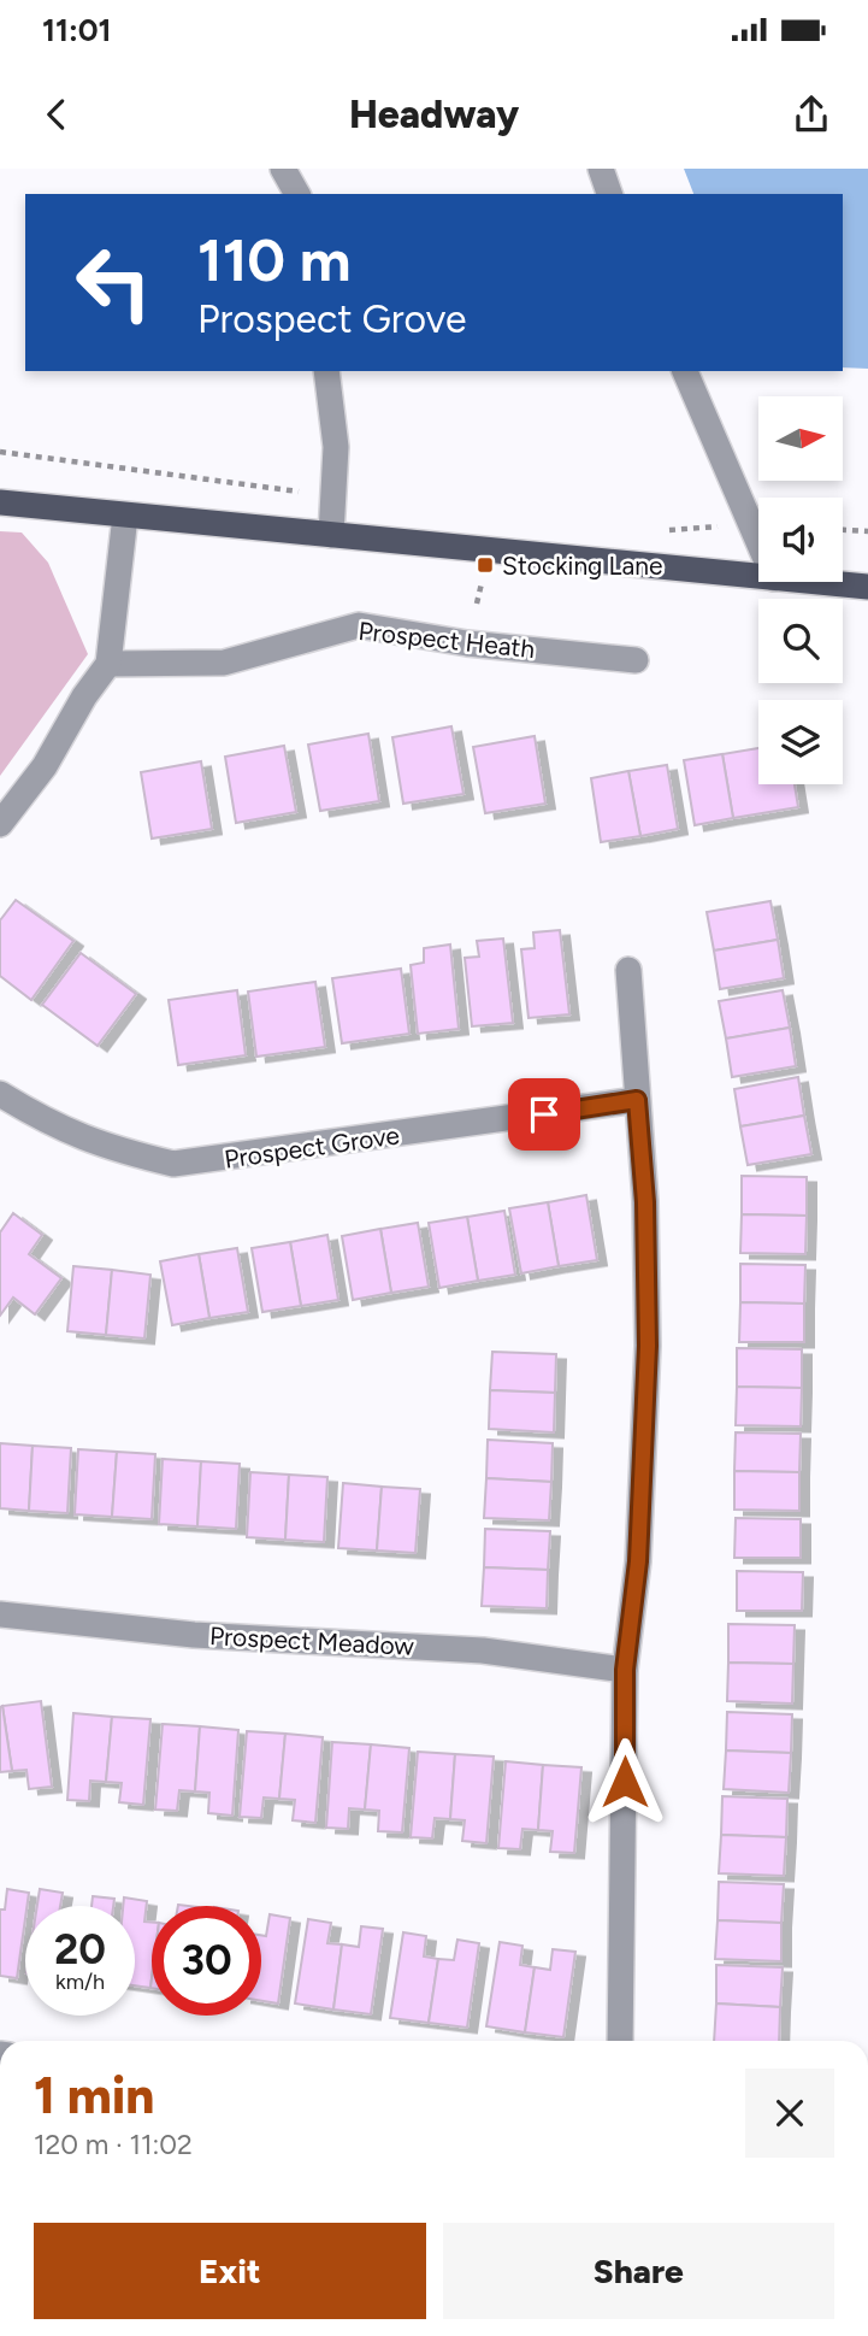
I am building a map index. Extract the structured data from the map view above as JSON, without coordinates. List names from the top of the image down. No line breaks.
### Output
{"streets":{"street":["Prospect Heath","Prospect Grove","Prospect Meadow"]},"places":{"transit":["Stocking Lane"]},"north":"right","page":{"status":"11:01","header":"Headway","turn":["110 m","Prospect Grove"],"speed":"20 km/h","limit":"30","heading":["1 min","120 m · 11:02"],"buttons":["Exit","Share"]}}
